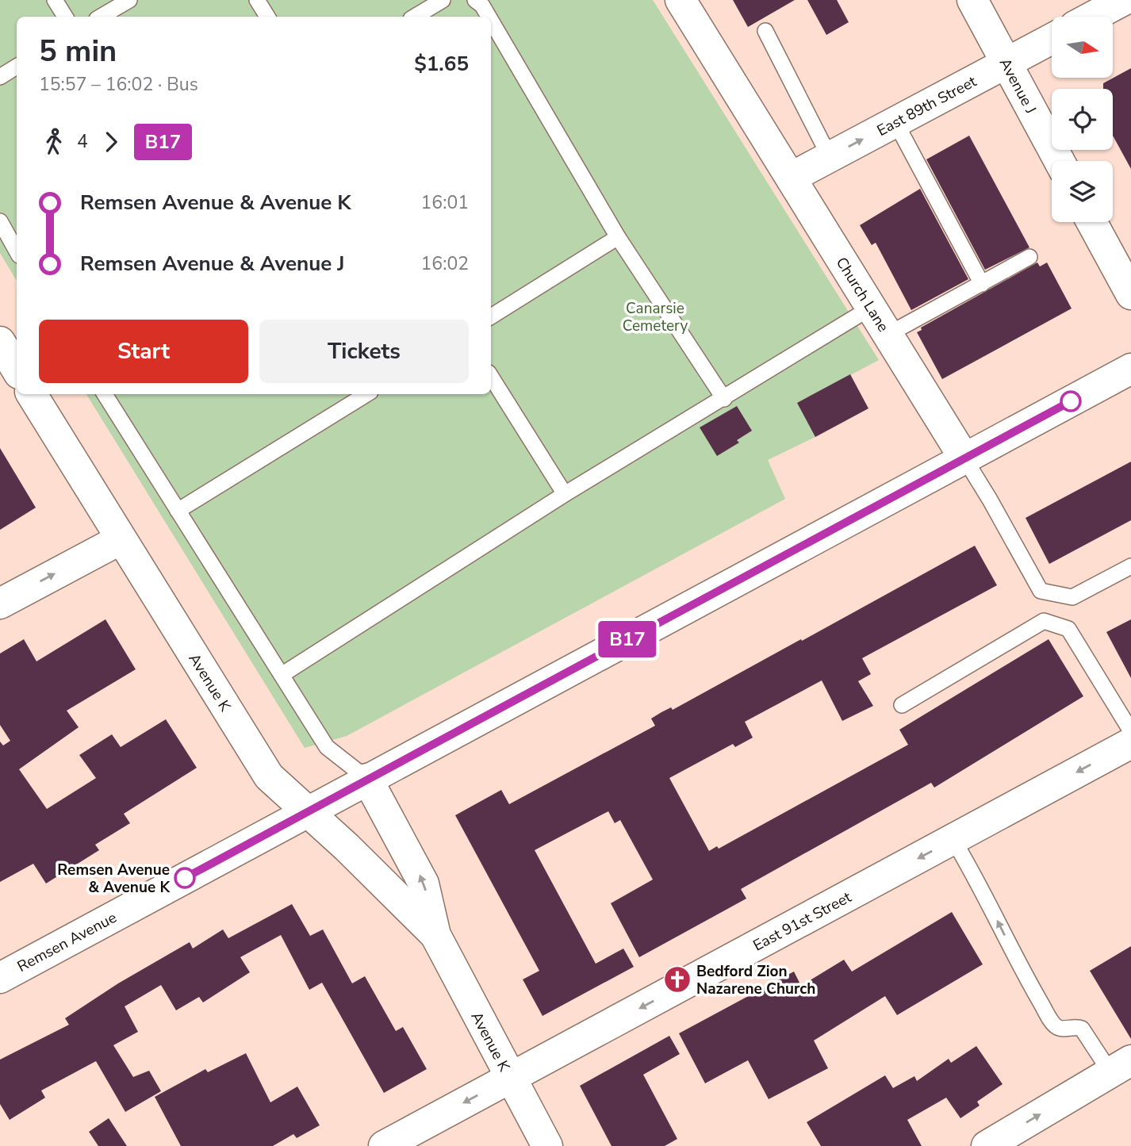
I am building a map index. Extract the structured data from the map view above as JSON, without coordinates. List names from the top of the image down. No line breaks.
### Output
{"streets":{"street":["Avenue J","East 89th Street","Church Lane","Avenue K","East 91st Street","Remsen Avenue"]},"crossings":[["Avenue J","East 89th Street"],["East 89th Street","Church Lane"],["Church Lane","Remsen Avenue"],["Avenue K","East 91st Street"],["Avenue K","Remsen Avenue"]],"one_way":["East 91st Street"],"parks":["Canarsie Cemetery"],"places":{"other":["Remsen Avenue & Avenue K"],"church":["Bedford Zion Nazarene Church"]},"lines":["bus line B17"],"north":"right","page":{"on_map":"B17","heading":["5 min","15:57 – 16:02 · Bus","$1.65"],"legs":["4","B17"],"list":[{"name":"Remsen Avenue & Avenue K","value":"16:01"},{"name":"Remsen Avenue & Avenue J","value":"16:02"}],"buttons":["Start","Tickets"]}}
